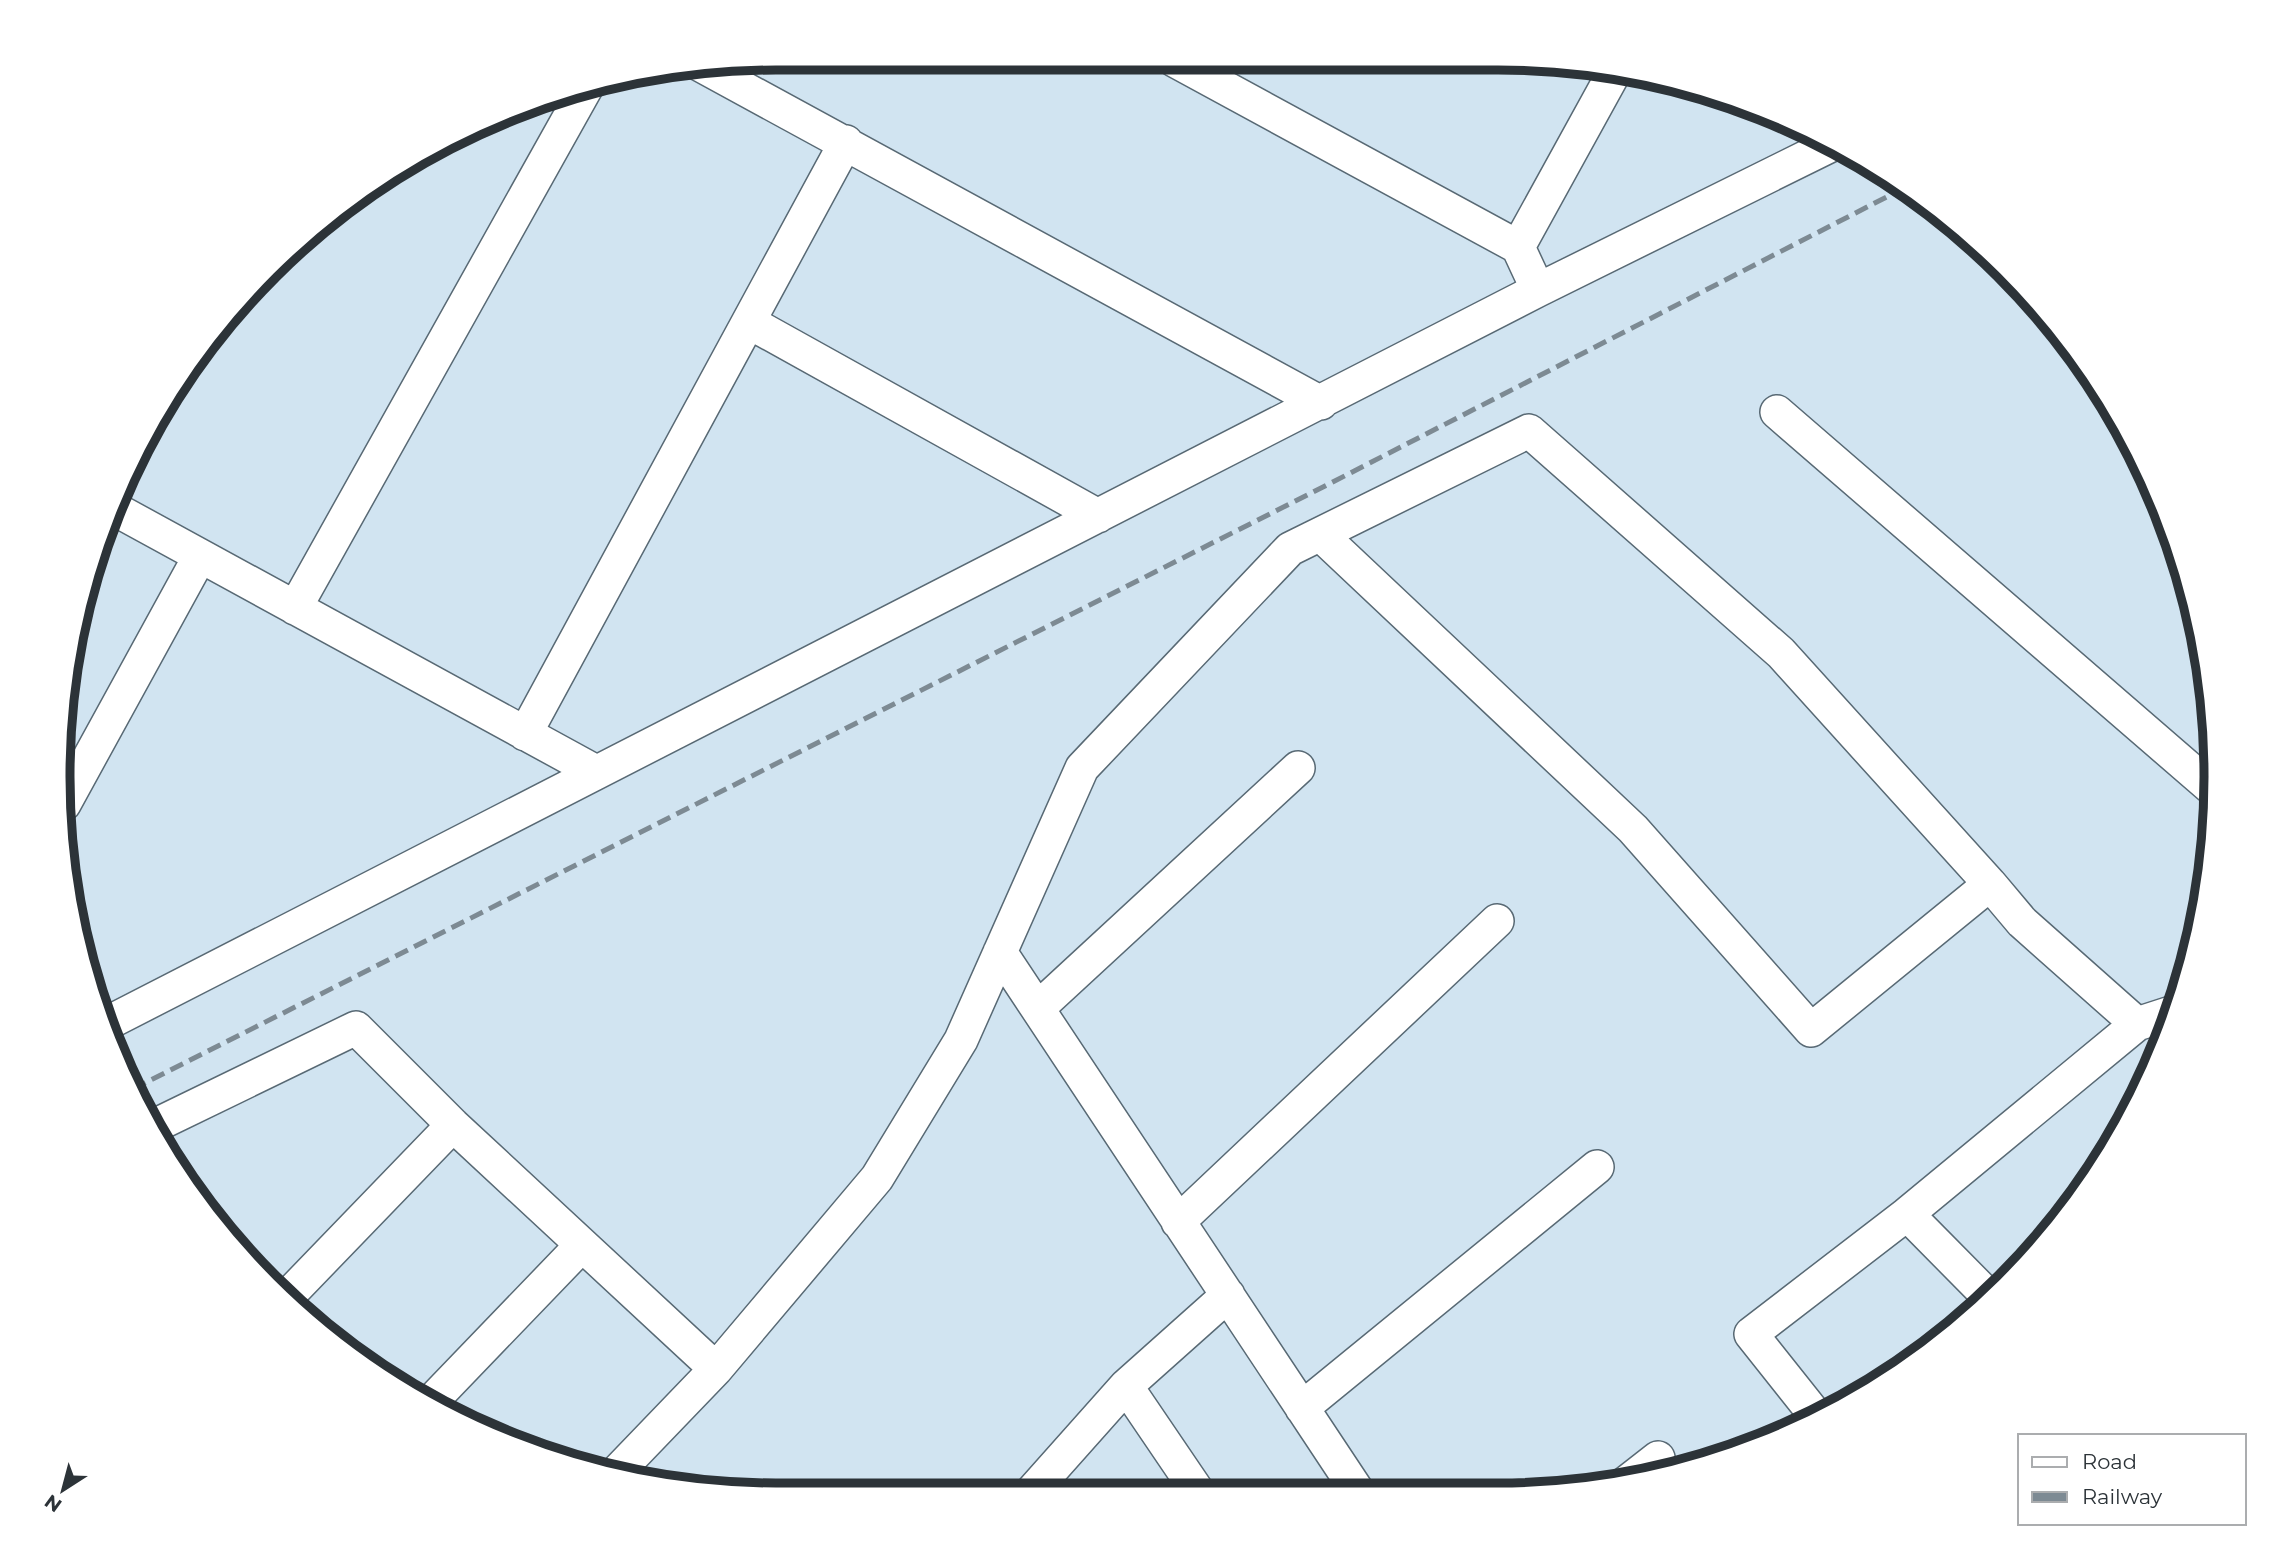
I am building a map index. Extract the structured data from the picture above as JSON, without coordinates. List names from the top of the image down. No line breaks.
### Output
{"legend":["Road","Railway"],"north":"bottom left"}
